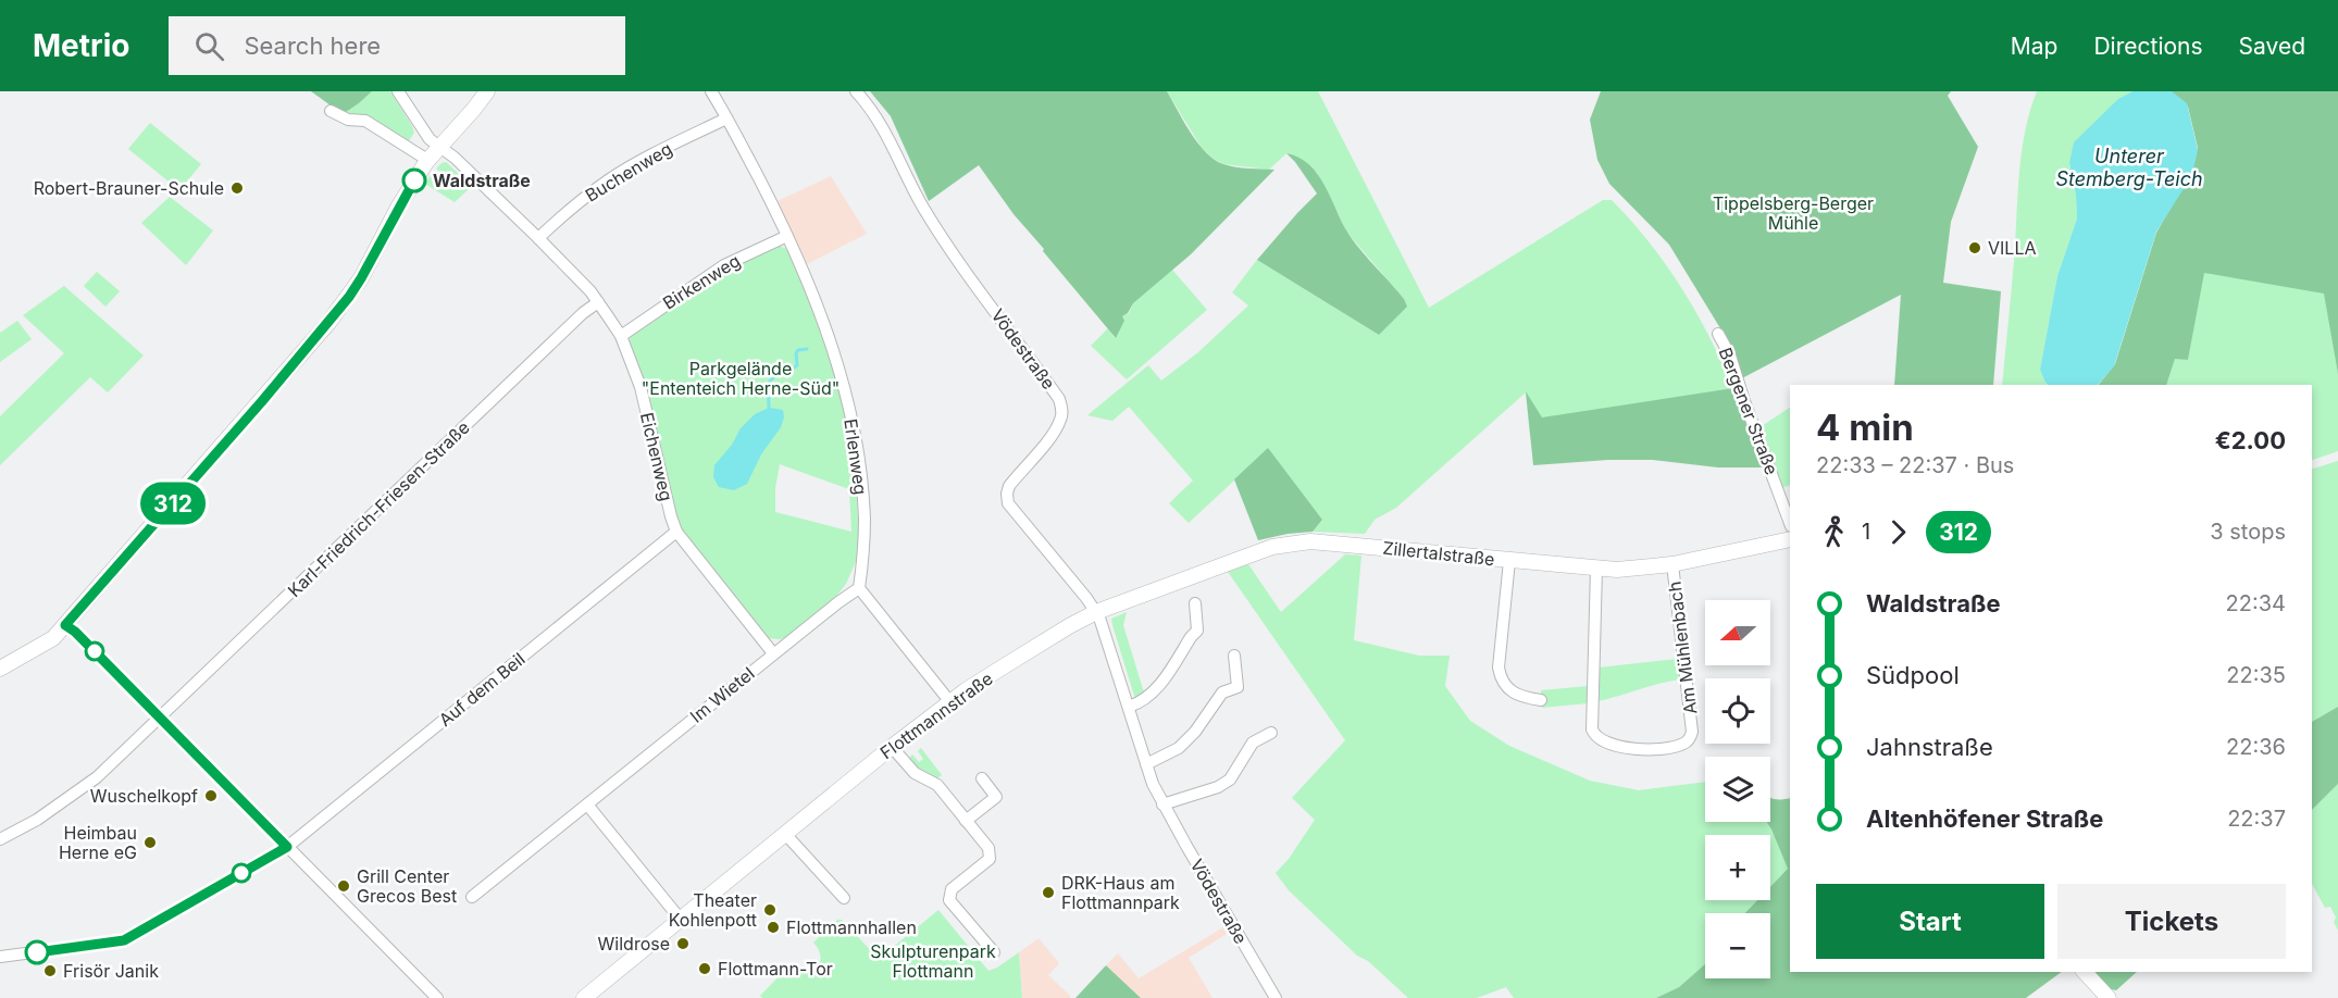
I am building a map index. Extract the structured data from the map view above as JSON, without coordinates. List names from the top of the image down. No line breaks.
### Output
{"streets":{"street":["Buchenweg","Birkenweg","Vödestraße","Bergener Straße","Eichenweg","Erlenweg","Karl-Friedrich-Friesen-Straße","Zillertalstraße","Am Mühlenbach","Auf dem Beil","Im Wietel","Flottmannstraße"]},"crossings":[["Buchenweg","Eichenweg"],["Buchenweg","Erlenweg"],["Birkenweg","Eichenweg"],["Birkenweg","Erlenweg"],["Vödestraße","Zillertalstraße"],["Vödestraße","Flottmannstraße"],["Eichenweg","Karl-Friedrich-Friesen-Straße"],["Eichenweg","Auf dem Beil"],["Eichenweg","Im Wietel"],["Erlenweg","Im Wietel"],["Zillertalstraße","Am Mühlenbach"],["Zillertalstraße","Flottmannstraße"]],"water":["Unterer Stemberg-Teich"],"parks":["Tippelsberg-Berger Mühle","Parkgelände \"Ententeich Herne-Süd\"","Skulpturenpark Flottmann"],"places":["Waldstraße","Robert-Brauner-Schule","VILLA","Wuschelkopf","Heimbau Herne eG","Grill Center Grecos Best","DRK-Haus am Flottmannpark","Theater Kohlenpott","Flottmannhallen","Wildrose","Flottmann-Tor","Frisör Janik"],"lines":["bus line 312"],"north":"left","page":{"header":"Metrio","search":"Search here","nav":["Map","Directions","Saved"],"on_map":"312","heading":["4 min","22:33 – 22:37 · Bus","€2.00"],"legs":["1","312","3 stops"],"list":[{"name":"Waldstraße","value":"22:34"},{"name":"Südpool","value":"22:35"},{"name":"Jahnstraße","value":"22:36"},{"name":"Altenhöfener Straße","value":"22:37"}],"map_buttons":["+","−"],"buttons":["Start","Tickets"]}}
